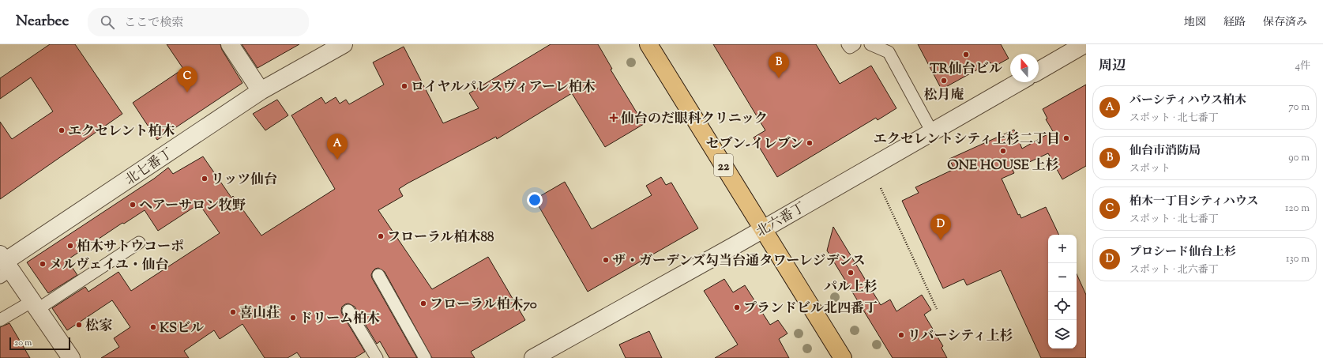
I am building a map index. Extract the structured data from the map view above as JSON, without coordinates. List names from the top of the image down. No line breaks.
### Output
{"streets":{"main road":["22"],"street":["北七番丁","北六番丁"]},"crossings":[["22","北六番丁"]],"places":{"other":["TR仙台ビル","松月庵","ロイヤルパレスヴィアーレ柏木","エクセレント柏木","エクセレントシティ上杉二丁目","セブン-イレブン","ONE HOUSE 上杉","リッツ仙台","ヘアーサロン牧野","フローラル柏木88","柏木サトウコーポ","ザ・ガーデンズ勾当台通タワーレジデンス","メルヴェイユ・仙台","パル上杉","フローラル柏木70","プランドビル北四番丁","喜山荘","ドリーム柏木","松家","KSビル","リバーシティ上杉"],"health":["仙台のだ眼科クリニック"]},"scale_bar":"20 m","north":"top","page":{"header":"Nearbee","search":"ここで検索","nav":["地図","経路","保存済み"],"heading":["周辺","4件"],"pins":["B","C","A","D"],"list":[{"mark":"A","name":"バーシティハウス柏木","note":"スポット · 北七番丁","value":"70 m"},{"mark":"B","name":"仙台市消防局","note":"スポット","value":"90 m"},{"mark":"C","name":"柏木一丁目シティハウス","note":"スポット · 北七番丁","value":"120 m"},{"mark":"D","name":"プロシード仙台上杉","note":"スポット · 北六番丁","value":"130 m"}],"map_buttons":["+","−"],"scale":"20 m"}}
